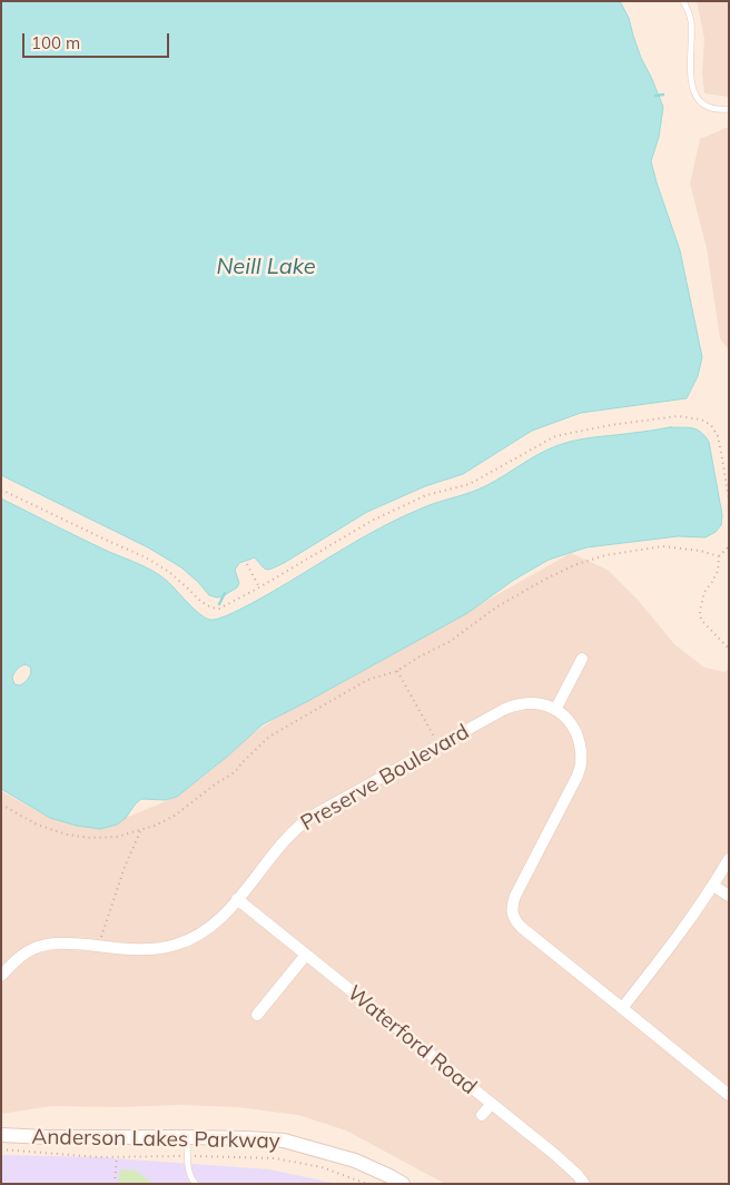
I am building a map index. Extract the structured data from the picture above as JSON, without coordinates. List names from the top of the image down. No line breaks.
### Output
{"streets":{"street":["Preserve Boulevard","Waterford Road","Anderson Lakes Parkway"]},"crossings":[["Preserve Boulevard","Waterford Road"]],"water":["Neill Lake"],"scale_bar":"100 m"}
